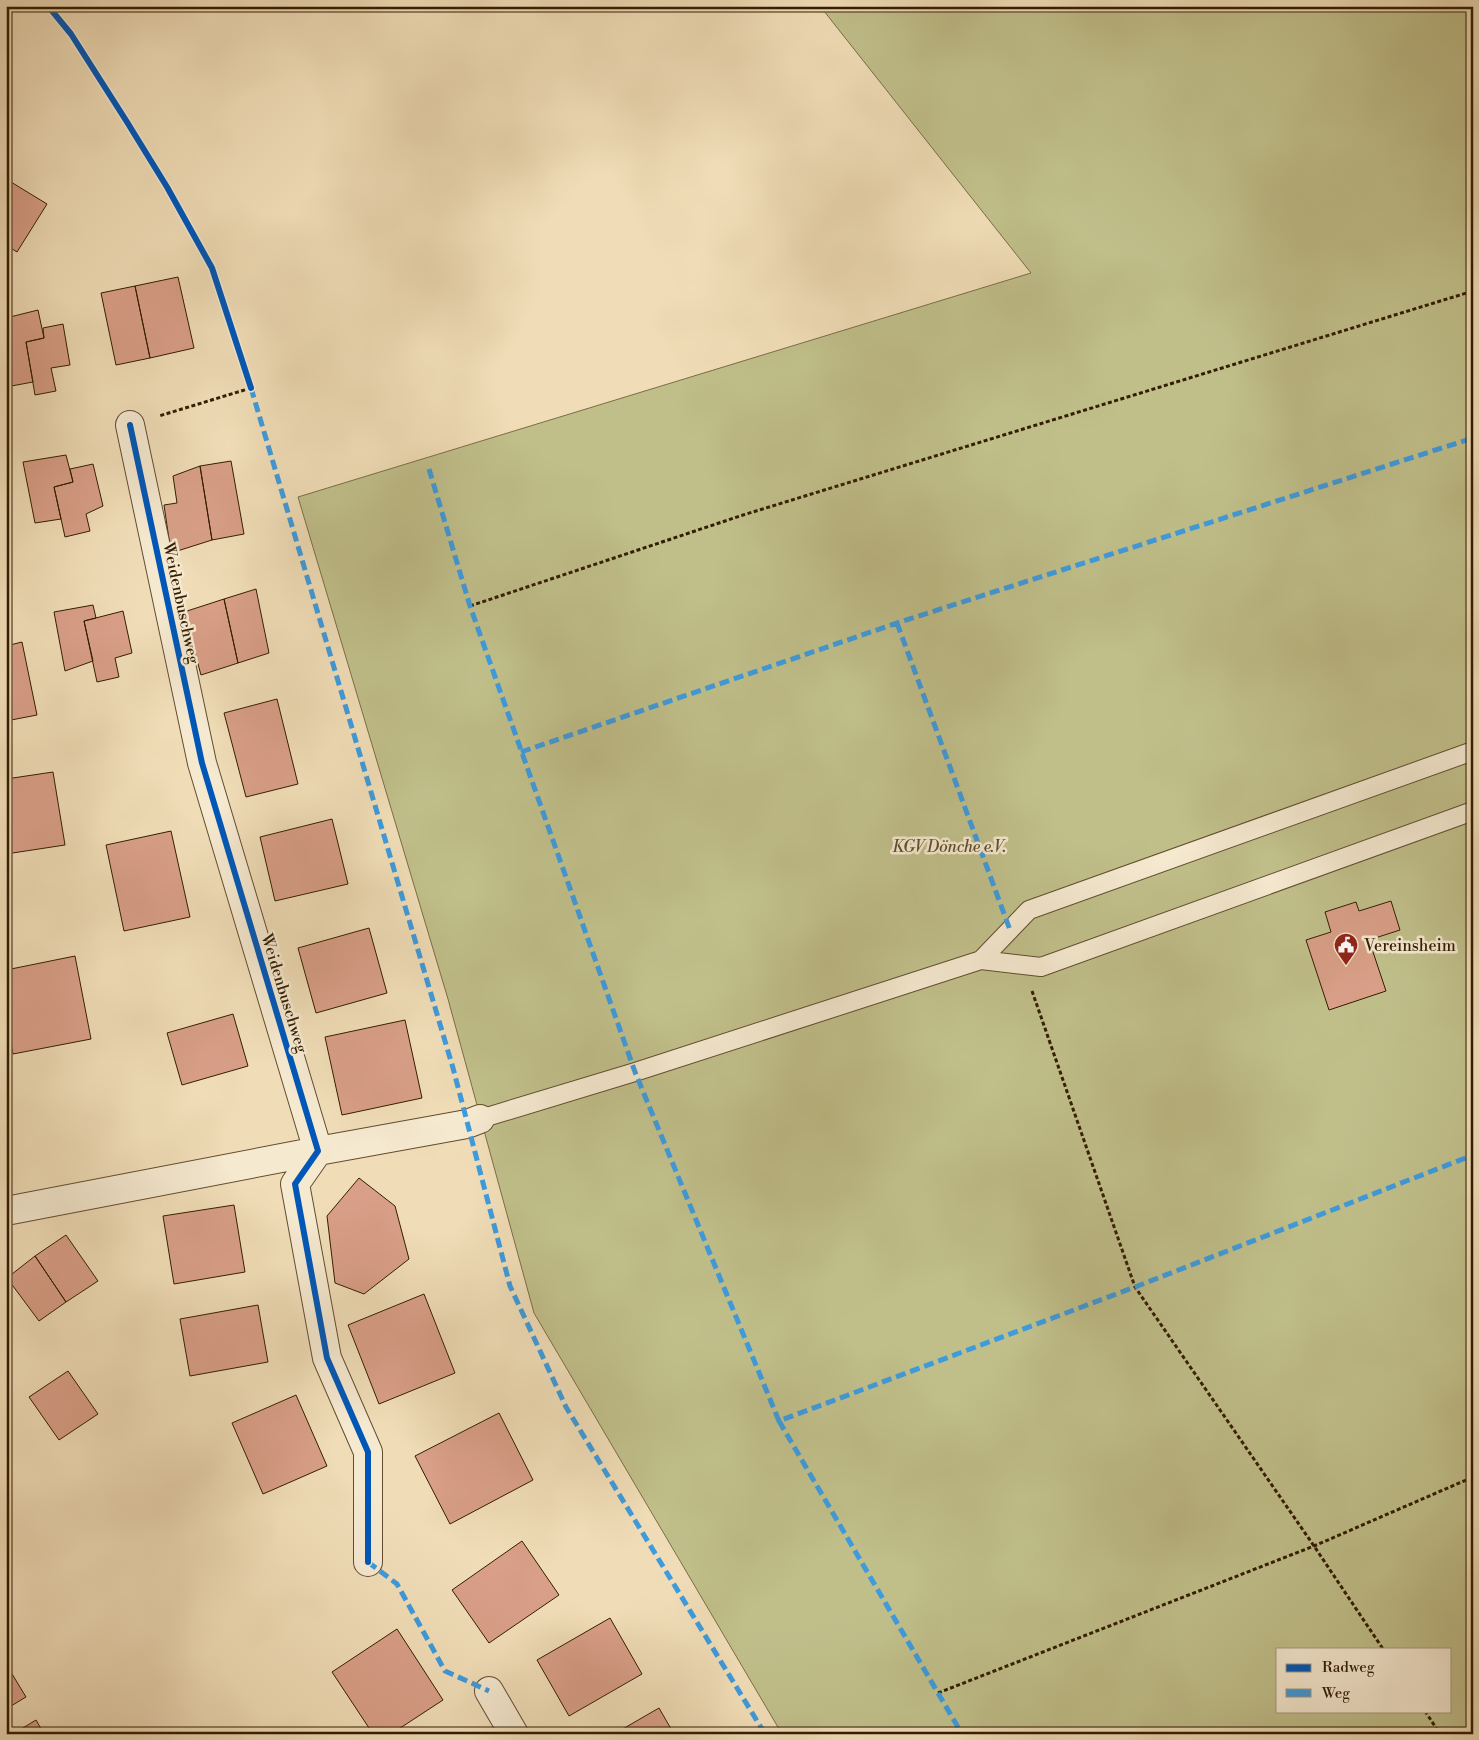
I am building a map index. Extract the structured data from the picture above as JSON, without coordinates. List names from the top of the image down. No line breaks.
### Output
{"streets":{"street":["Weidenbuschweg"]},"parks":["KGV Dönche e.V."],"places":{"public building":["Vereinsheim"]},"legend":["Radweg","Weg"]}
